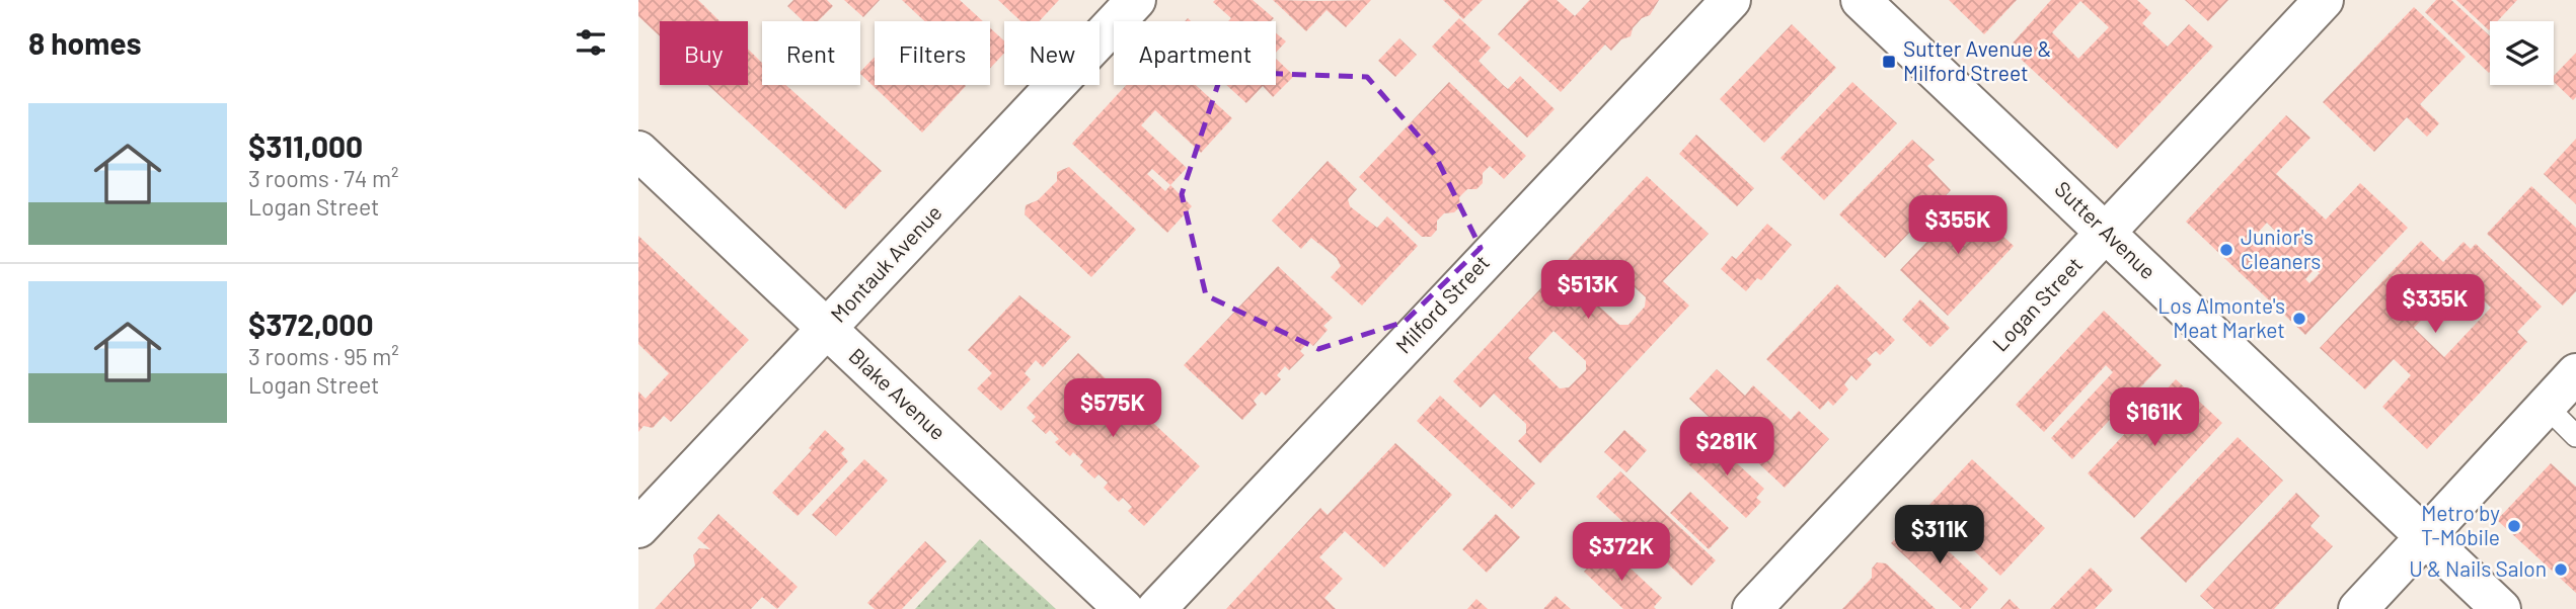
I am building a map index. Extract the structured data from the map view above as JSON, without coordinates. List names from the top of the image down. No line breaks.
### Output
{"streets":{"street":["Sutter Avenue","Montauk Avenue","Milford Street","Logan Street","Blake Avenue"]},"crossings":[["Sutter Avenue","Logan Street"],["Montauk Avenue","Blake Avenue"]],"places":{"transit":["Sutter Avenue & Milford Street"],"other":["Junior's Cleaners","Los Almonte's Meat Market","Metro by T-Mobile","U & Nails Salon"]},"page":{"heading":"8 homes","chip":["Buy","Rent","Filters","New","Apartment"],"list":[{"name":"$311,000","note":"3 rooms · 74 m² · Logan Street"},{"name":"$372,000","note":"3 rooms · 95 m² · Logan Street"}],"price":["$355K","$513K","$335K","$575K","$161K","$281K","$311K","$372K"]}}
